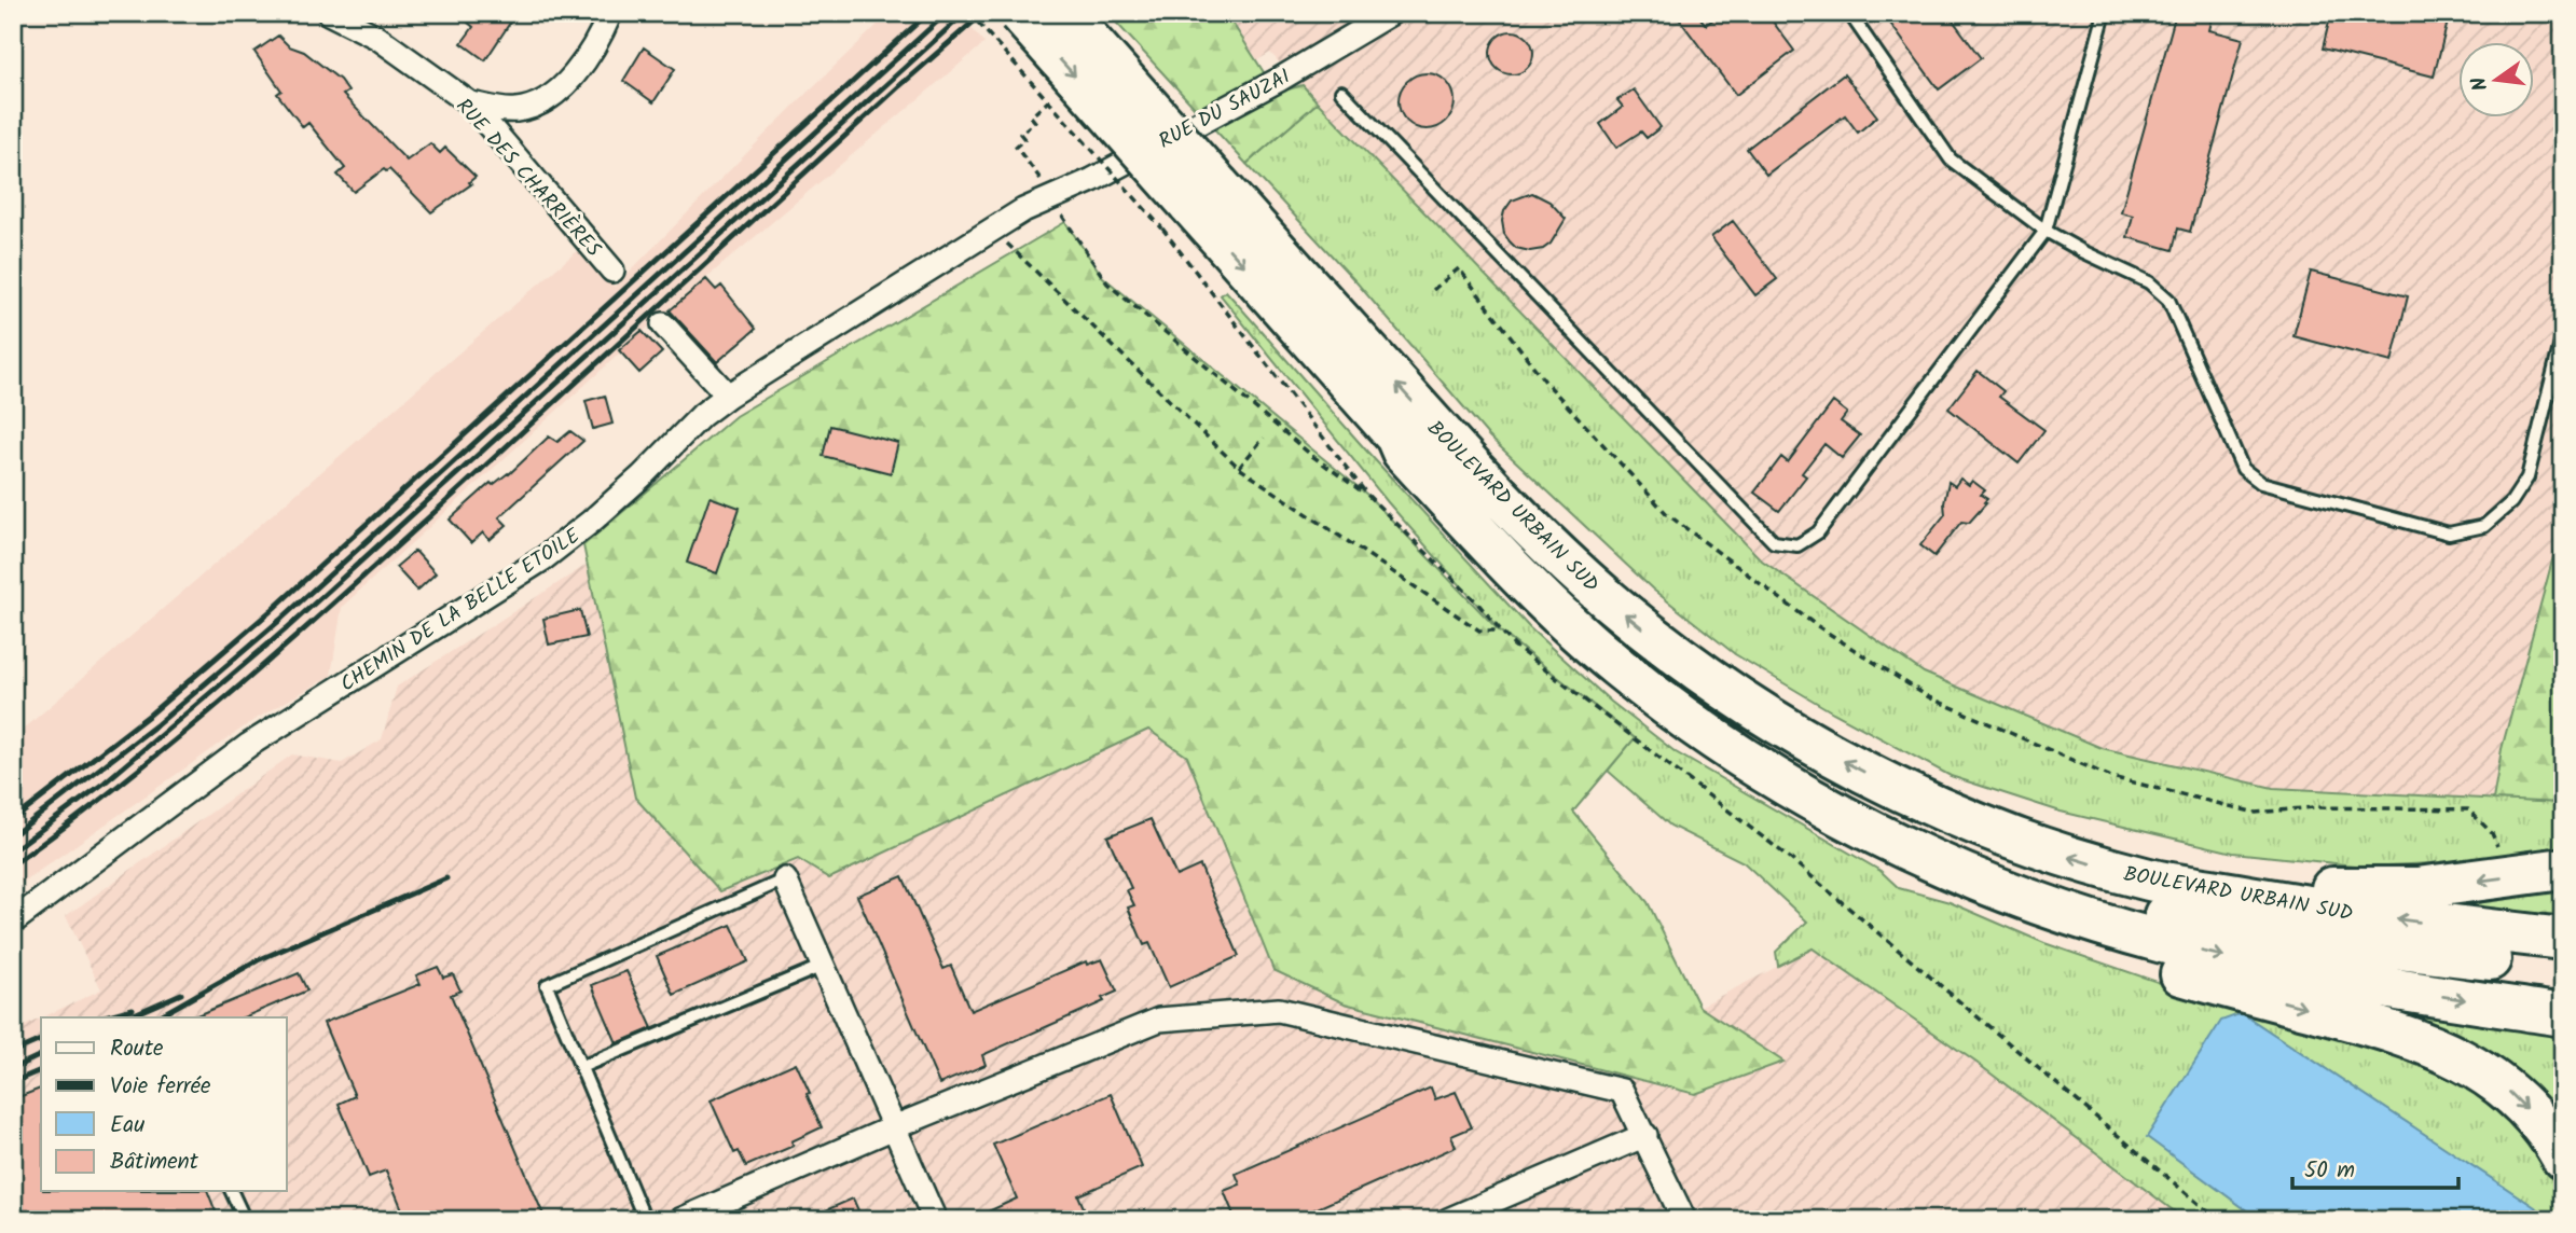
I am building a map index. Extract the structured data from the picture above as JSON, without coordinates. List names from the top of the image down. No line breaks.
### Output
{"streets":{"highway":["BOULEVARD URBAIN SUD"],"street":["RUE DU SAUZAI","RUE DES CHARRIÈRES","CHEMIN DE LA BELLE ETOILE"]},"crossings":[["RUE DU SAUZAI","CHEMIN DE LA BELLE ETOILE"]],"legend":["Route","Voie ferrée","Eau","Bâtiment"],"scale_bar":"50 m","north":"left"}
